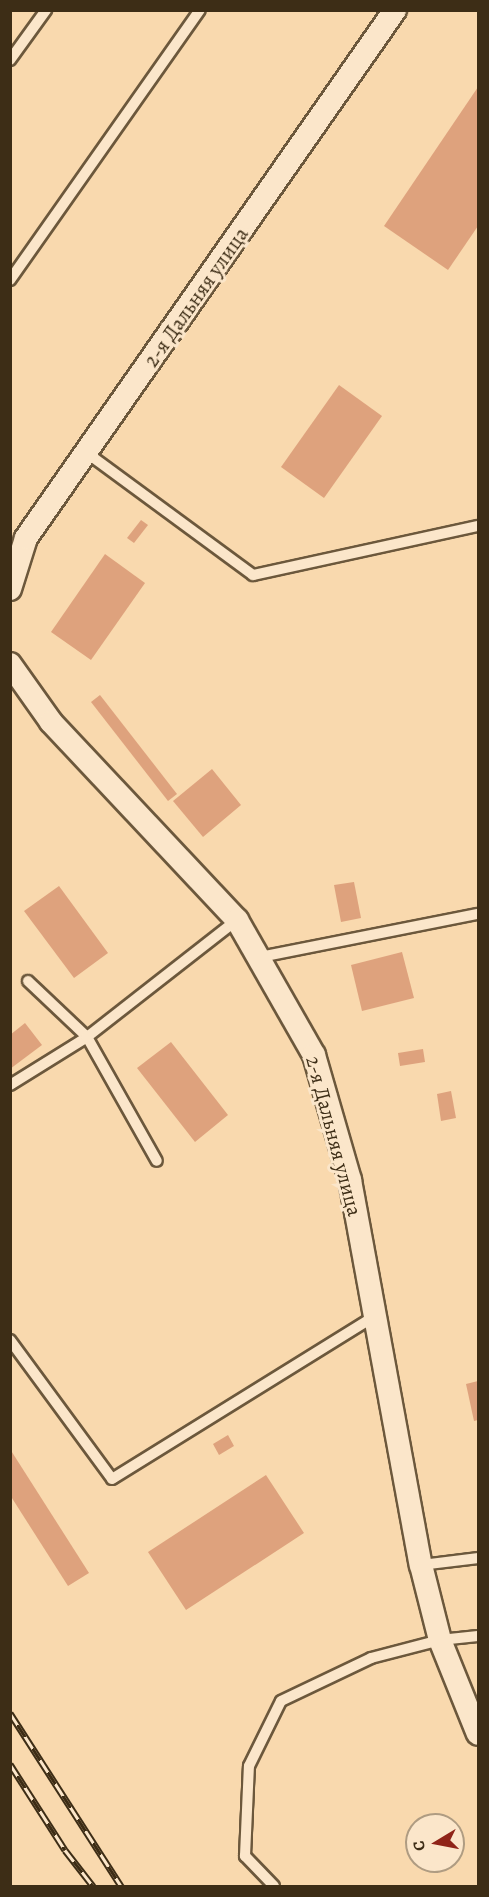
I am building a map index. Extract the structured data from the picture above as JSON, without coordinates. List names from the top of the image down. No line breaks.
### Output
{"streets":{"street":["2-я Дальняя улица"]},"north":"left"}
